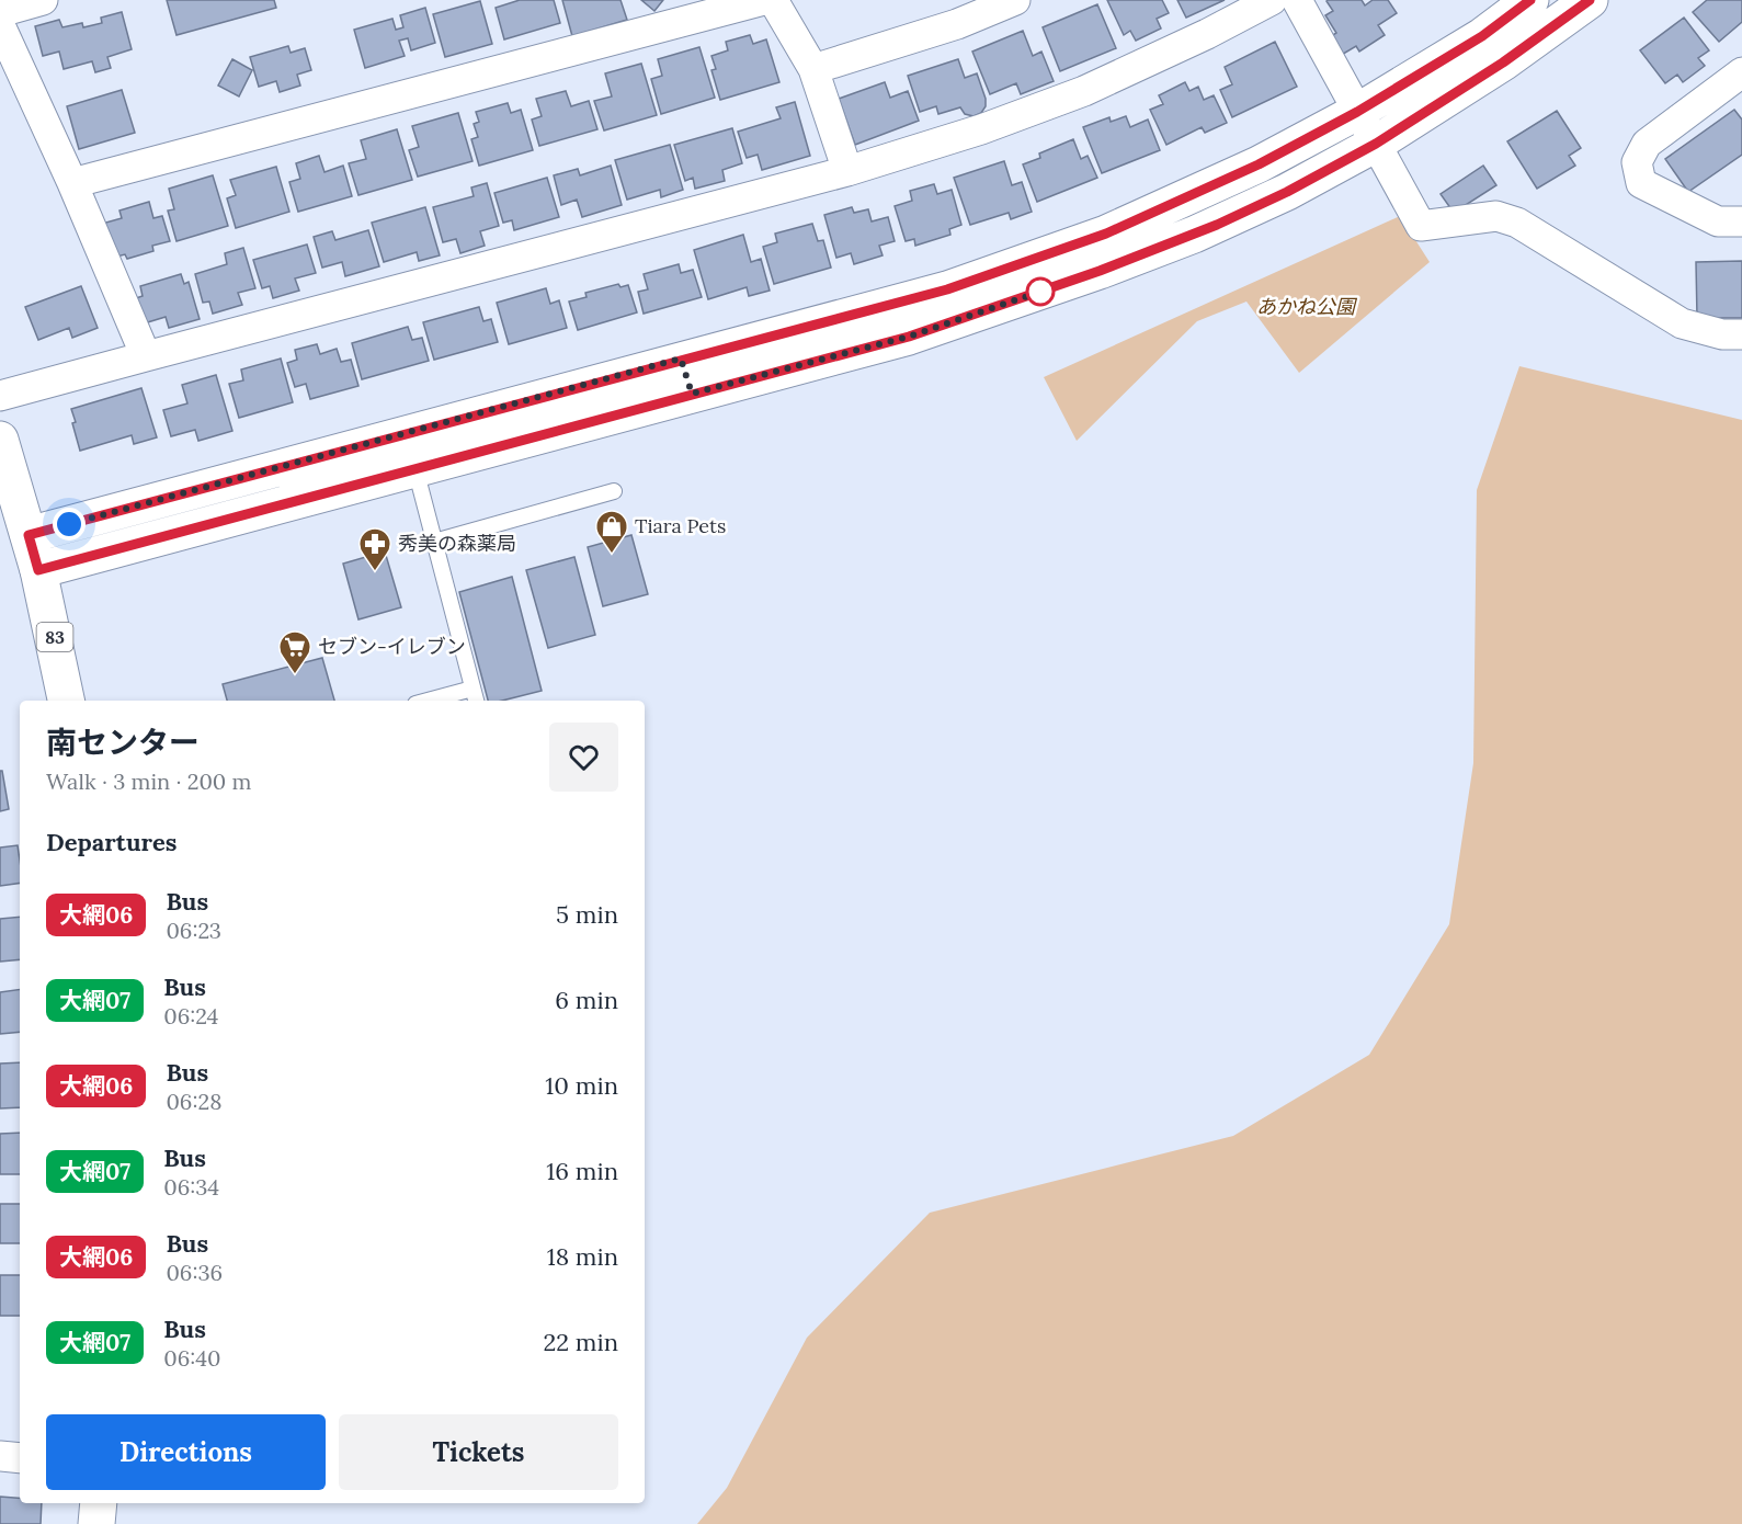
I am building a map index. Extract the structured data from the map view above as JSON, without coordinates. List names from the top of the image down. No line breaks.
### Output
{"streets":{"street":["83"]},"parks":["あかね公園"],"places":{"shop":["Tiara Pets"],"pharmacy":["秀美の森薬局"],"supermarket":["セブン-イレブン"]},"lines":["bus line 大網06"],"page":{"heading":[["南センター","Walk · 3 min · 200 m"],"Departures"],"list":[{"mark":"大網06","name":"Bus","note":"06:23","value":"5 min"},{"mark":"大網07","name":"Bus","note":"06:24","value":"6 min"},{"mark":"大網06","name":"Bus","note":"06:28","value":"10 min"},{"mark":"大網07","name":"Bus","note":"06:34","value":"16 min"},{"mark":"大網06","name":"Bus","note":"06:36","value":"18 min"},{"mark":"大網07","name":"Bus","note":"06:40","value":"22 min"}],"buttons":["Directions","Tickets"]}}
